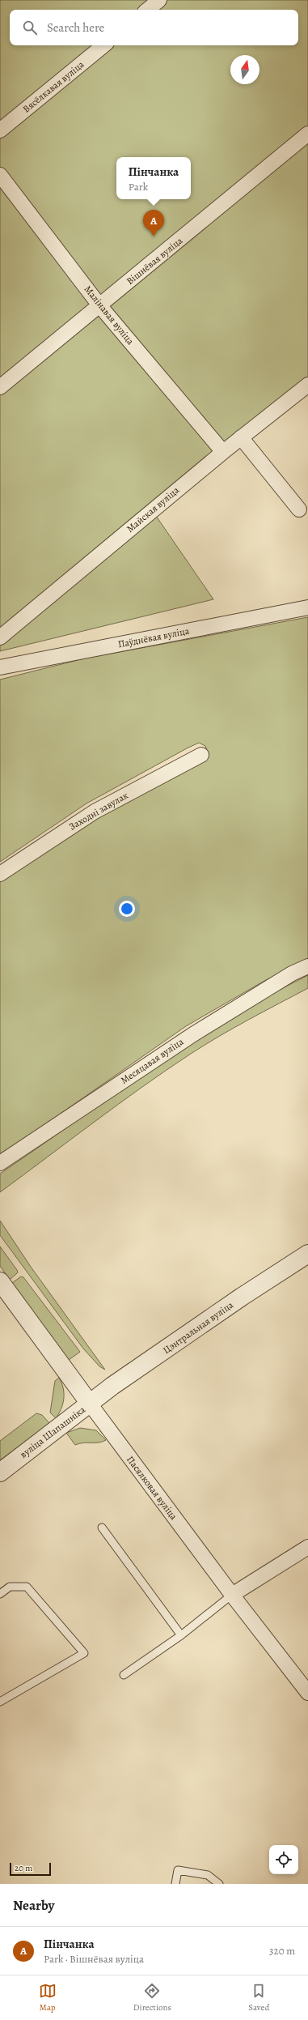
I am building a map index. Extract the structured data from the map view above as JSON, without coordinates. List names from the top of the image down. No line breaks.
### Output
{"streets":{"street":["Вясёлкавая вуліца","Вішнёвая вуліца","Малінавая вуліца","Майская вуліца","Паўднёвая вуліца","Заходні завулак","Месяцавая вуліца","Цэнтральная вуліца","вуліца Шапашніка","Пасялковая вуліца"]},"crossings":[["Вішнёвая вуліца","Малінавая вуліца"],["Малінавая вуліца","Майская вуліца"],["Цэнтральная вуліца","вуліца Шапашніка"],["Цэнтральная вуліца","Пасялковая вуліца"],["вуліца Шапашніка","Пасялковая вуліца"]],"scale_bar":"20 m","north":"top","page":{"search":"Search here","popup":["Пінчанка","Park"],"pins":"A","scale":"20 m","heading":"Nearby","list":[{"mark":"A","name":"Пінчанка","note":"Park · Вішнёвая вуліца","value":"320 m"}],"nav":["Map","Directions","Saved"]}}
